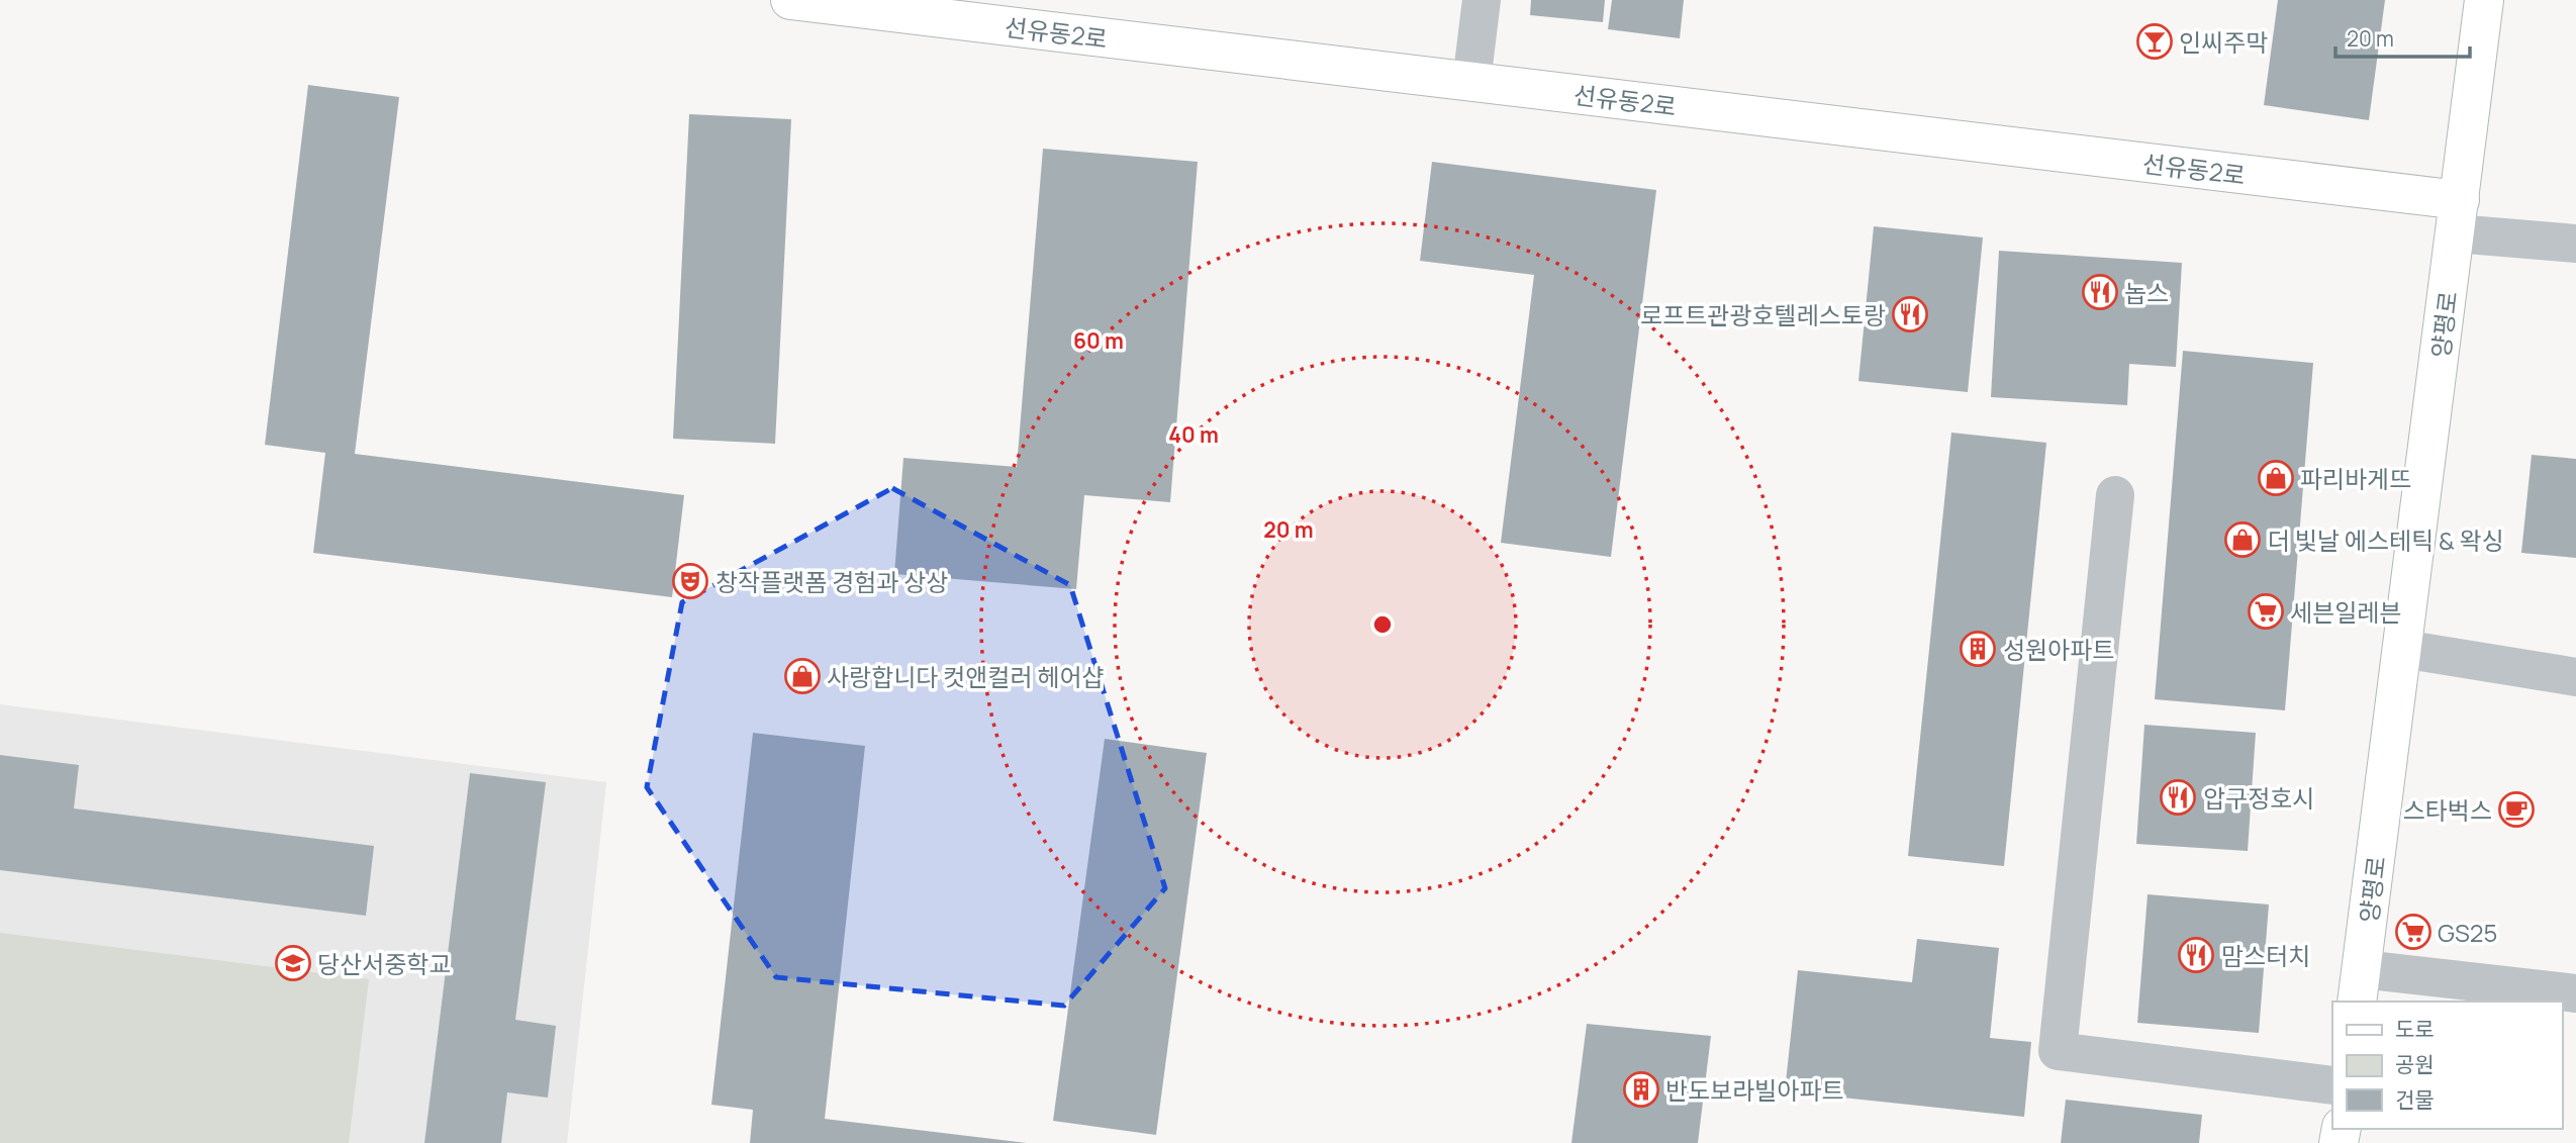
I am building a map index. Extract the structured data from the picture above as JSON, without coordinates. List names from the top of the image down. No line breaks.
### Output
{"streets":{"street":["선유동2로","양평로"]},"crossings":[["선유동2로","양평로"]],"places":{"bar":["인씨주막"],"restaurant":["놉스","로프트관광호텔레스토랑","압구정호시","맘스터치"],"shop":["파리바게뜨","더 빛날 에스테틱 & 왁싱","사랑합니다 컷앤컬러 헤어샵"],"theatre":["창작플랫폼 경험과 상상"],"supermarket":["세븐일레븐","GS25"],"building":["성원아파트","반도보라빌아파트"],"cafe":["스타벅스"],"school or university":["당산서중학교"]},"legend":["도로","공원","건물"],"scale_bar":"20 m","rings":["60 m","40 m","20 m"]}
